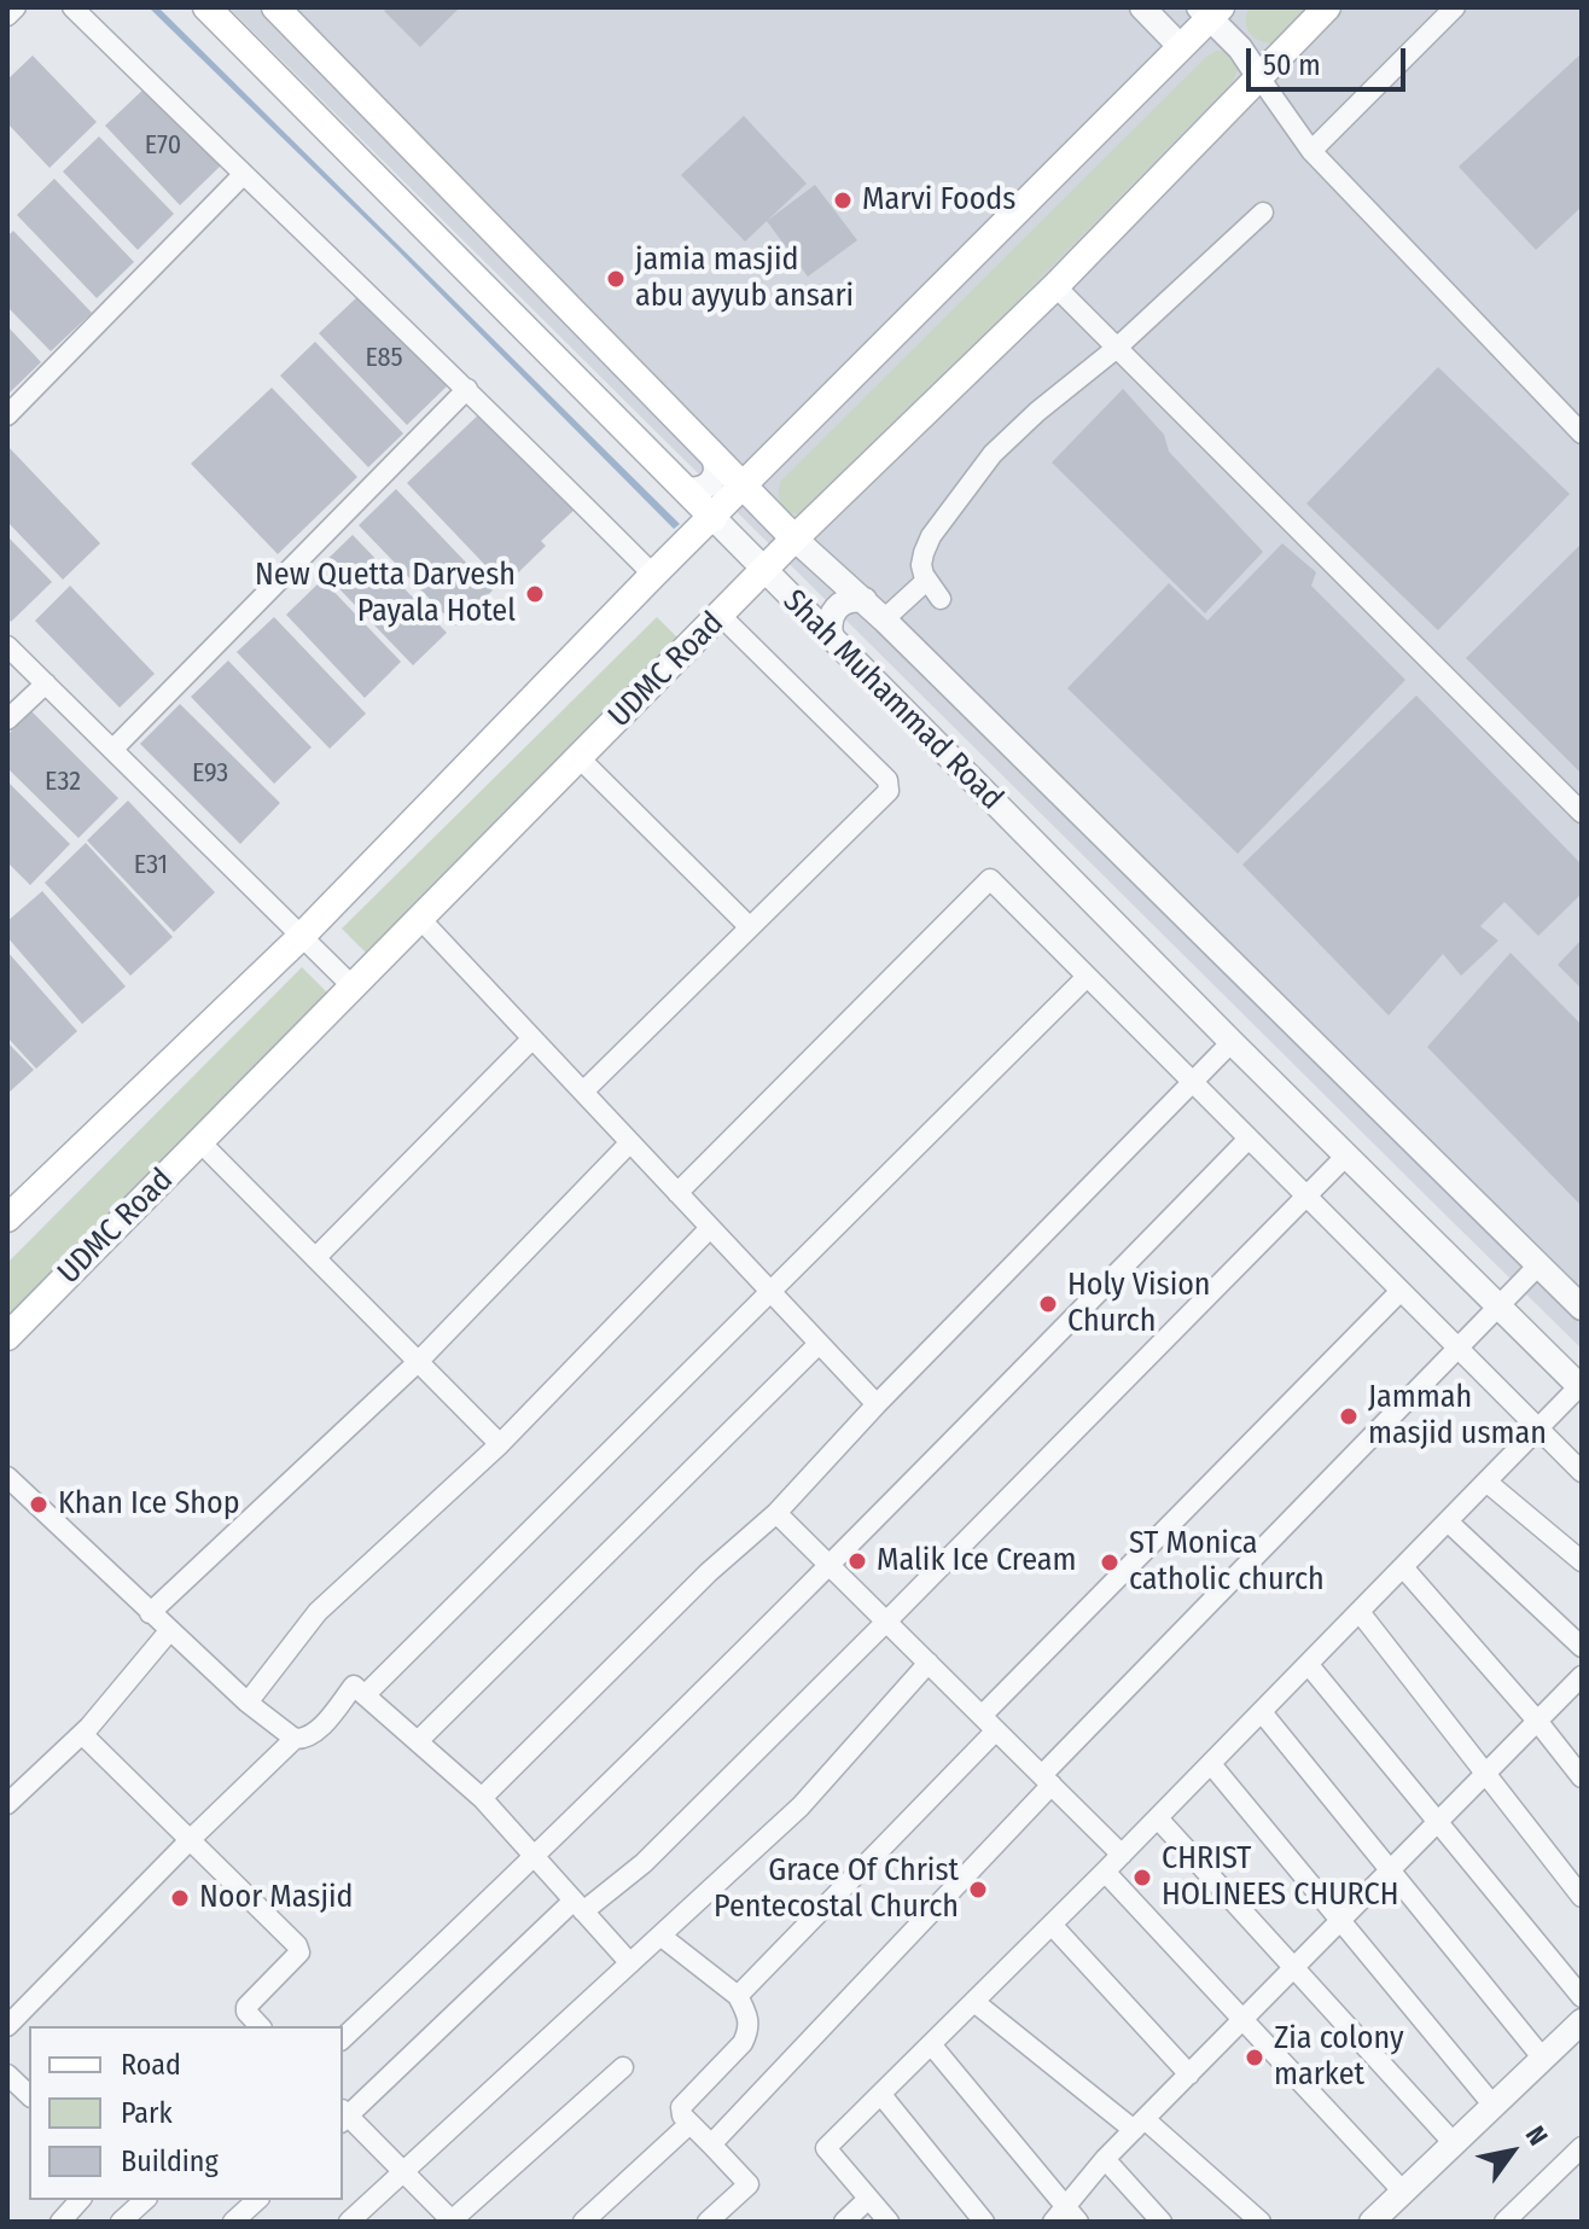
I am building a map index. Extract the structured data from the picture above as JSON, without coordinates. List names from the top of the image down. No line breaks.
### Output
{"streets":{"main road":["UDMC Road","Shah Muhammad Road"]},"crossings":[["UDMC Road","Shah Muhammad Road"]],"places":["Marvi Foods","jamia masjid abu ayyub ansari","New Quetta Darvesh Payala Hotel","Holy Vision Church","Jammah masjid usman","Khan Ice Shop","Malik Ice Cream","ST Monica catholic church","CHRIST HOLINEES CHURCH","Grace Of Christ Pentecostal Church","Noor Masjid","Zia colony market"],"house_numbers":["E70","E85","E93","E32","E31"],"legend":["Road","Park","Building"],"scale_bar":"50 m","north":"top right"}
